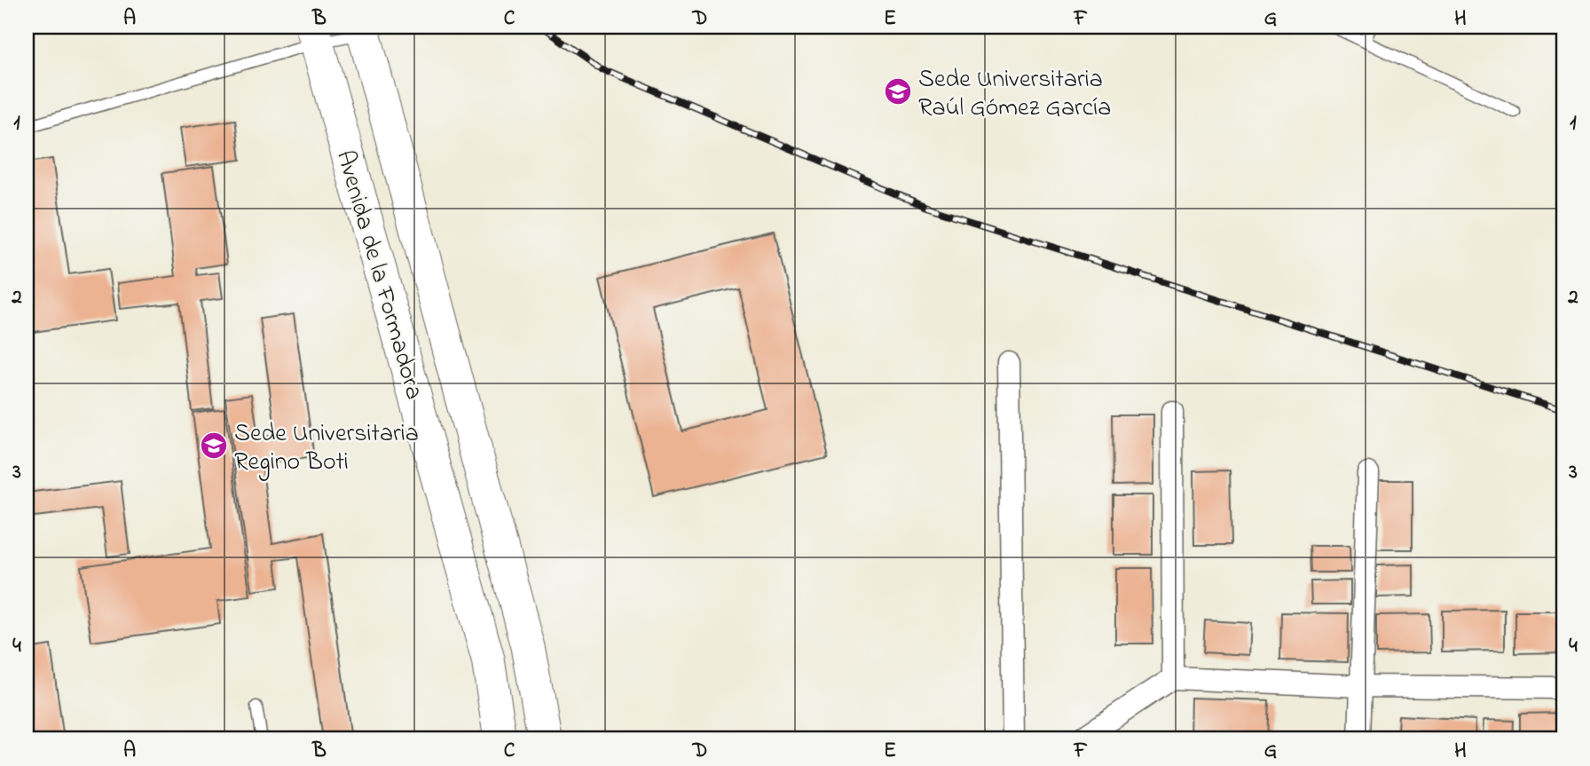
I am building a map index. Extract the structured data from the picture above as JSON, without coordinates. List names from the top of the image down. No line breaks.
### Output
{"streets":{"main road":["Avenida de la Formadora"]},"places":{"school or university":["Sede Universitaria Raúl Gómez García","Sede Universitaria Regino Boti"]},"grid":{"columns":["A","B","C","D","E","F","G","H"],"rows":["1","2","3","4"]}}
